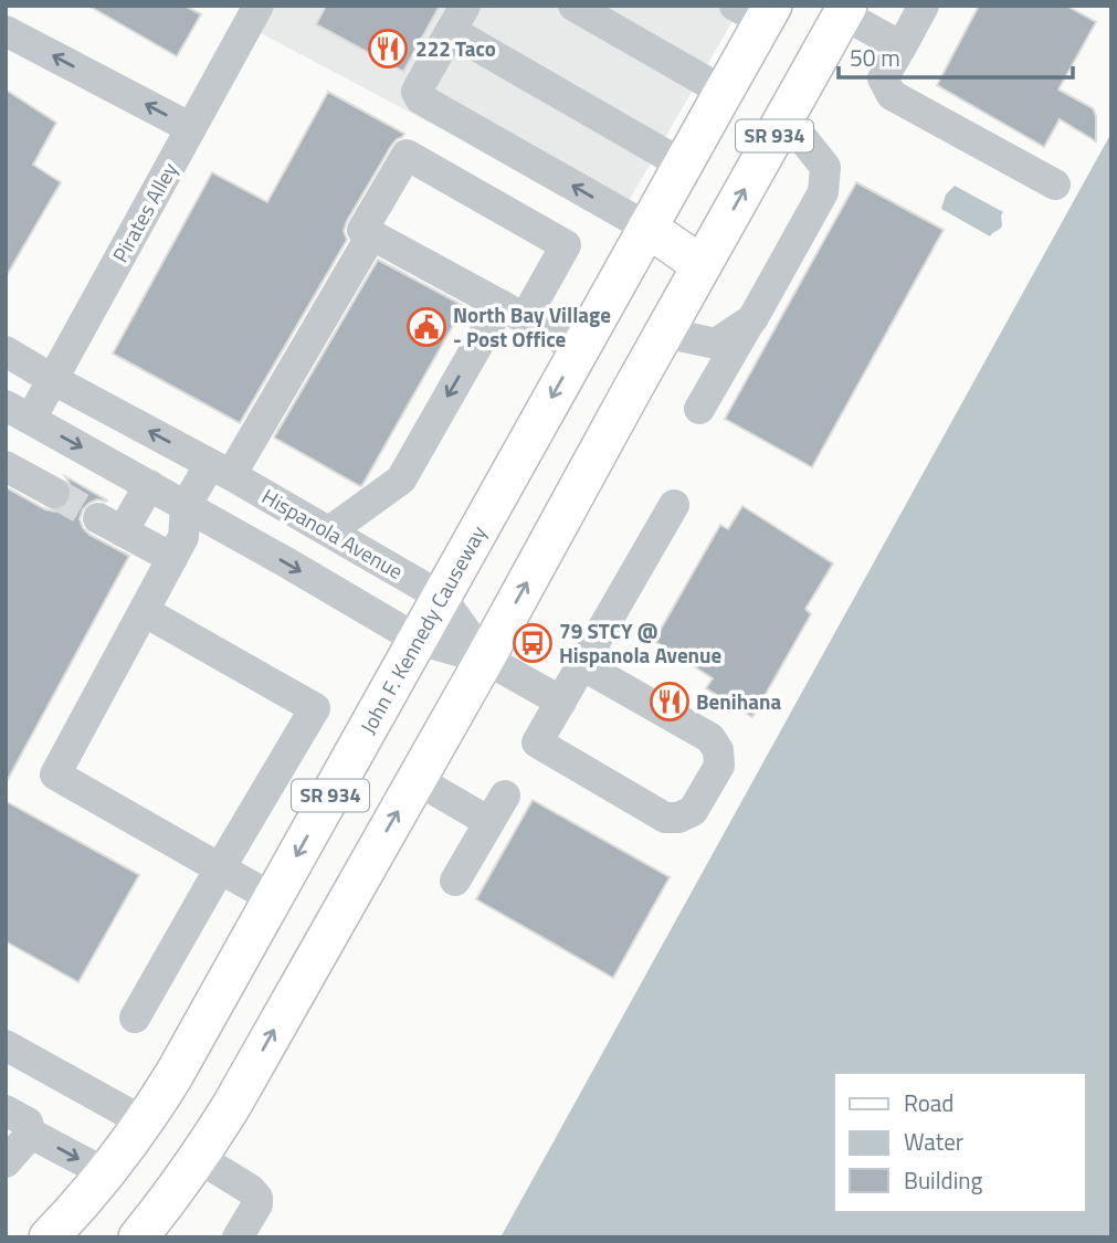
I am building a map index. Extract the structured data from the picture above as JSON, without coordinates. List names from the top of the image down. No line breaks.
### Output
{"streets":{"main road":["SR 934","John F. Kennedy Causeway"],"street":["Pirates Alley","Hispanola Avenue"]},"crossings":[["SR 934","Hispanola Avenue"],["Pirates Alley","Hispanola Avenue"],["Hispanola Avenue","John F. Kennedy Causeway"]],"places":{"restaurant":["222 Taco","Benihana"],"public building":["North Bay Village - Post Office"],"bus stop":["79 STCY @ Hispanola Avenue"]},"legend":["Road","Water","Building"],"scale_bar":"50 m"}
